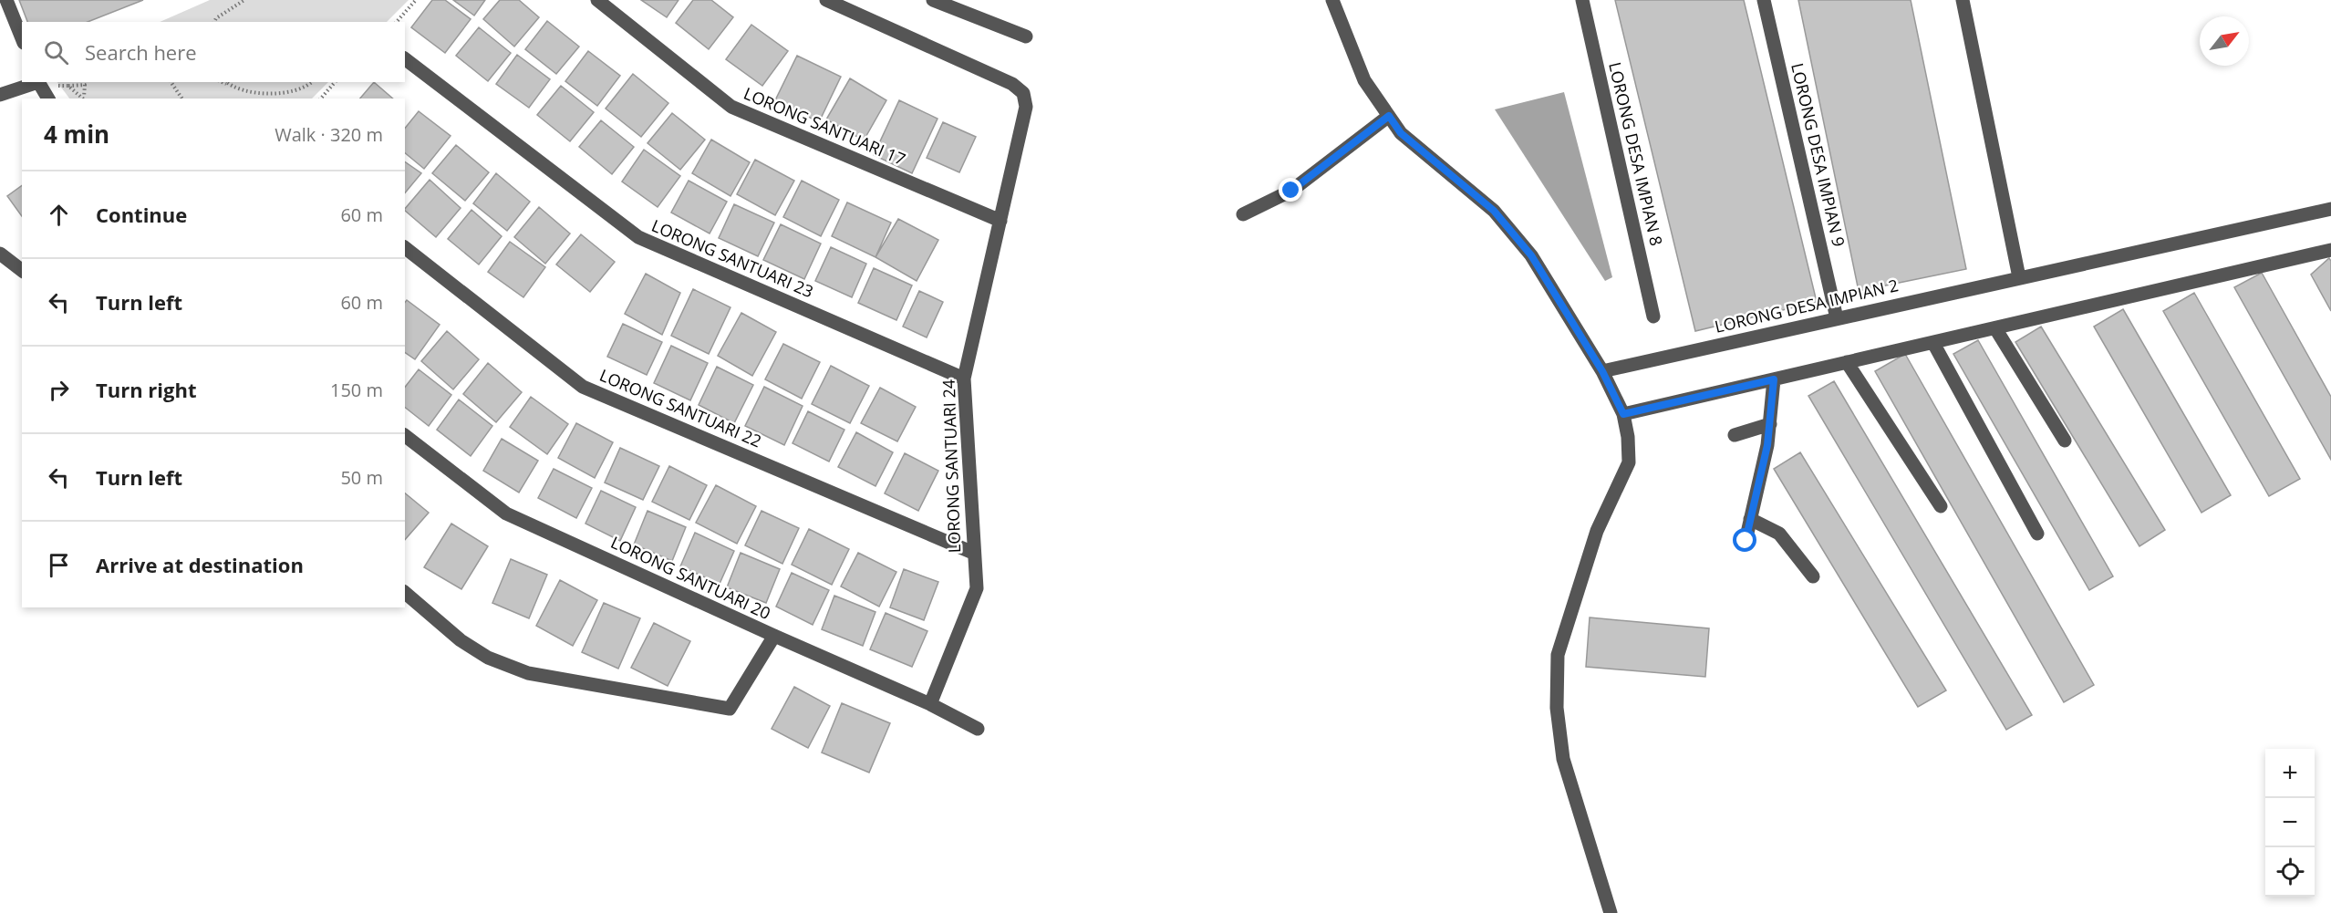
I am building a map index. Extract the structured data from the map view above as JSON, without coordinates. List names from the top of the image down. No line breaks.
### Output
{"streets":{"street":["LORONG SANTUARI 17","LORONG DESA IMPIAN 8","LORONG DESA IMPIAN 9","LORONG SANTUARI 23","LORONG DESA IMPIAN 2","LORONG SANTUARI 22","LORONG SANTUARI 24","LORONG SANTUARI 20"]},"crossings":[["LORONG SANTUARI 17","LORONG SANTUARI 24"],["LORONG DESA IMPIAN 9","LORONG DESA IMPIAN 2"],["LORONG SANTUARI 23","LORONG SANTUARI 24"],["LORONG SANTUARI 22","LORONG SANTUARI 24"],["LORONG SANTUARI 24","LORONG SANTUARI 20"]],"north":"top right","page":{"search":"Search here","heading":["4 min","Walk · 320 m"],"list":[["Continue","60 m"],["Turn left","60 m"],["Turn right","150 m"],["Turn left","50 m"],"Arrive at destination"],"map_buttons":["+","−"]}}
